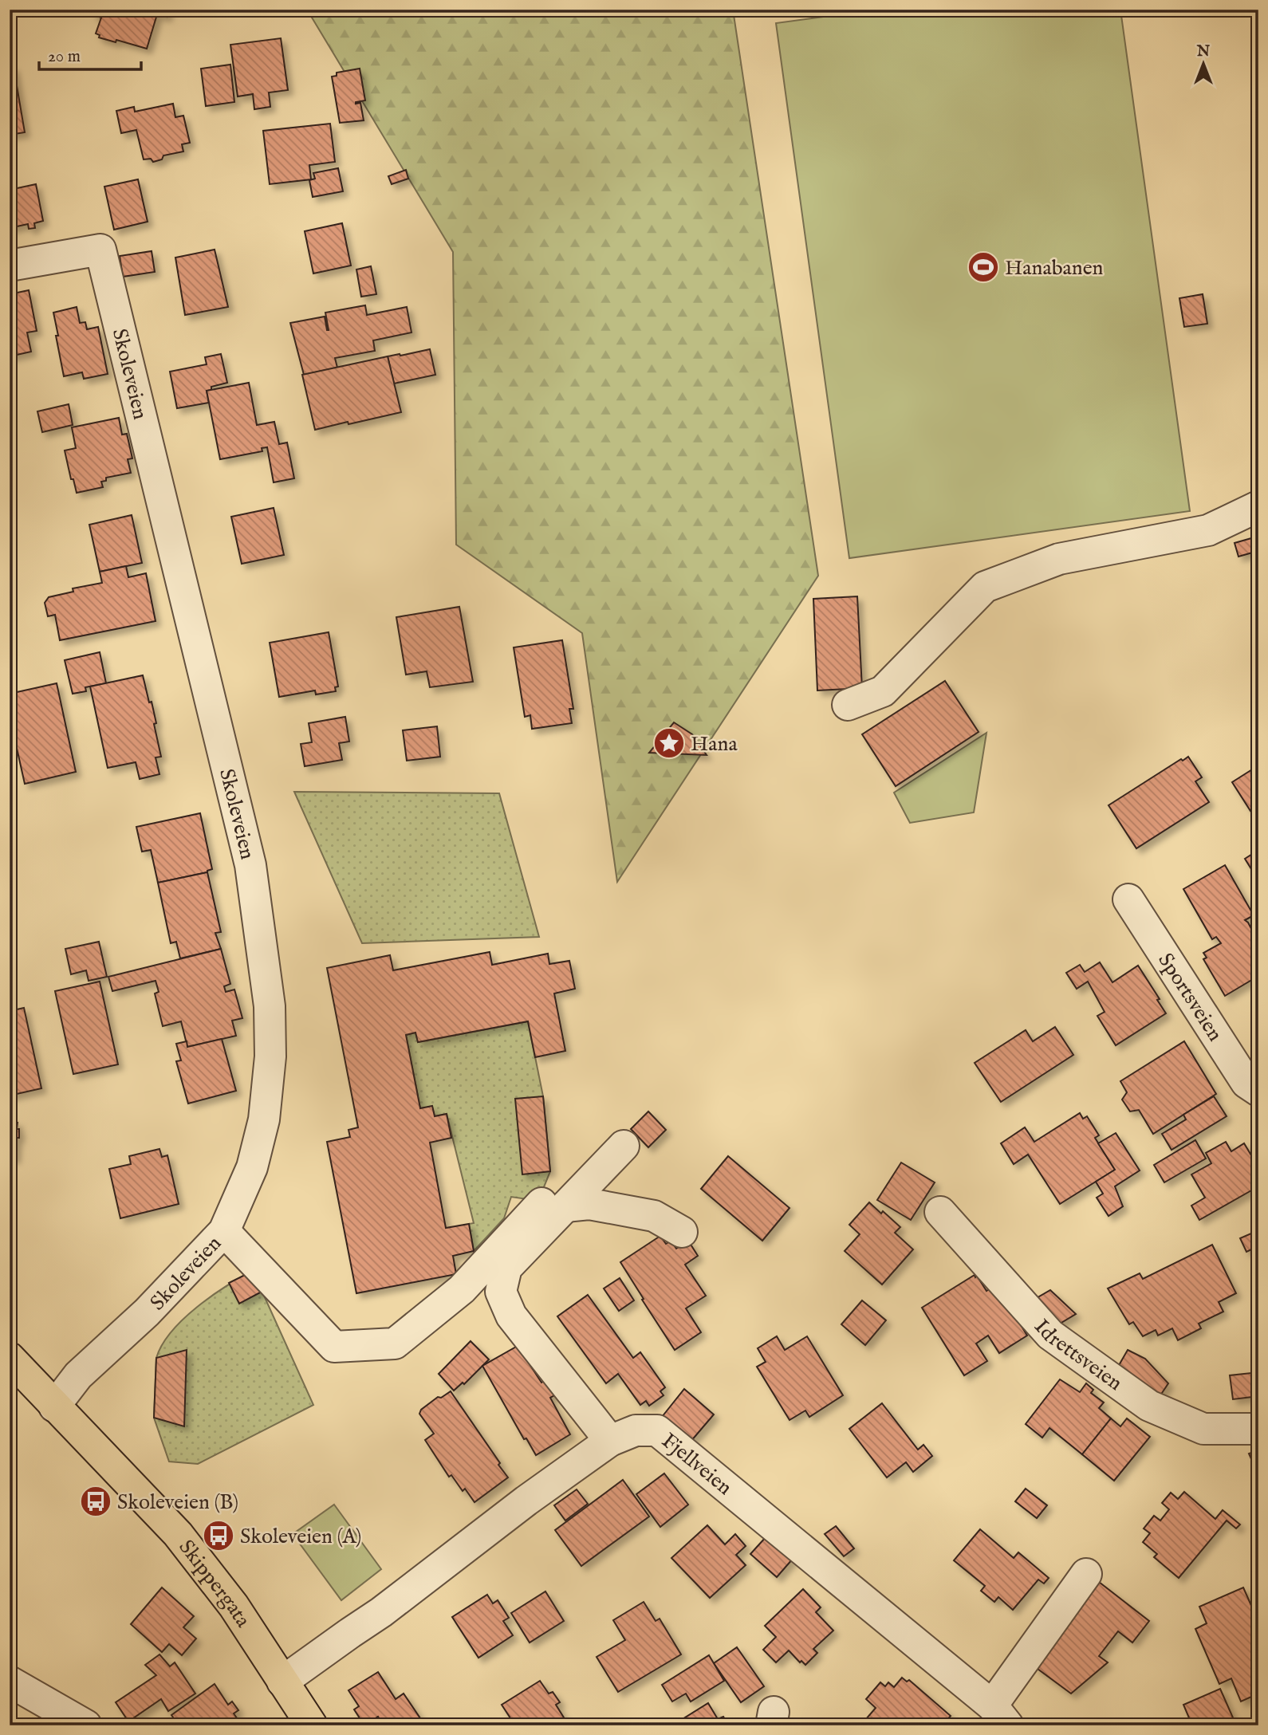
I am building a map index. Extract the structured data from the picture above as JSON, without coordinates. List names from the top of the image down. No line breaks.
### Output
{"streets":{"main road":["Skippergata"],"street":["Skoleveien","Sportsveien","Idrettsveien","Fjellveien"]},"crossings":[["Skoleveien","Skippergata"],["Fjellveien","Skippergata"]],"places":{"sports":["Hanabanen"],"place":["Hana"],"bus stop":["Skoleveien (B)","Skoleveien (A)"]},"scale_bar":"20 m","north":"top"}
